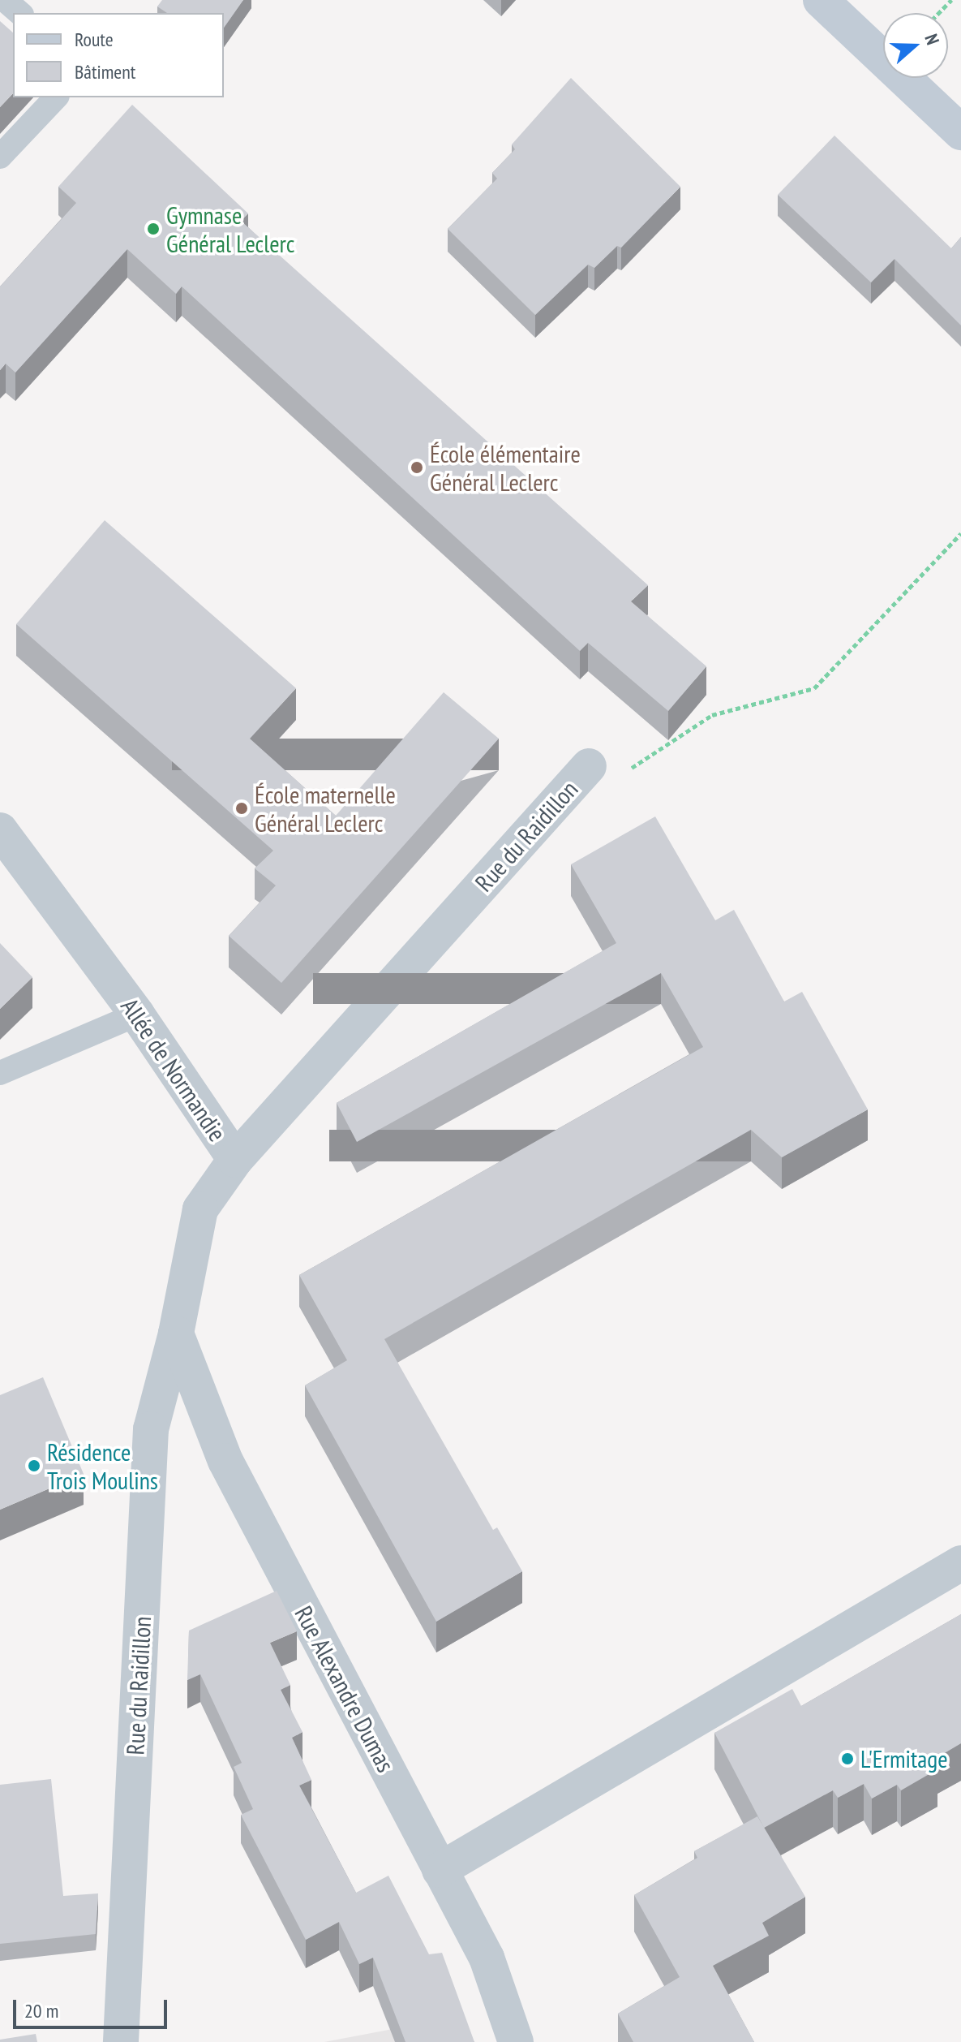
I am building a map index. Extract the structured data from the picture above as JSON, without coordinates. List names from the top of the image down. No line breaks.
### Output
{"streets":{"street":["Rue du Raidillon","Allée de Normandie","Rue Alexandre Dumas"]},"crossings":[["Rue du Raidillon","Allée de Normandie"],["Rue du Raidillon","Rue Alexandre Dumas"],["Allée de Normandie","Rue Alexandre Dumas"]],"places":["Gymnase Général Leclerc","École élémentaire Général Leclerc","École maternelle Général Leclerc","Résidence Trois Moulins","L'Ermitage"],"legend":["Route","Bâtiment"],"scale_bar":"20 m","north":"right"}
